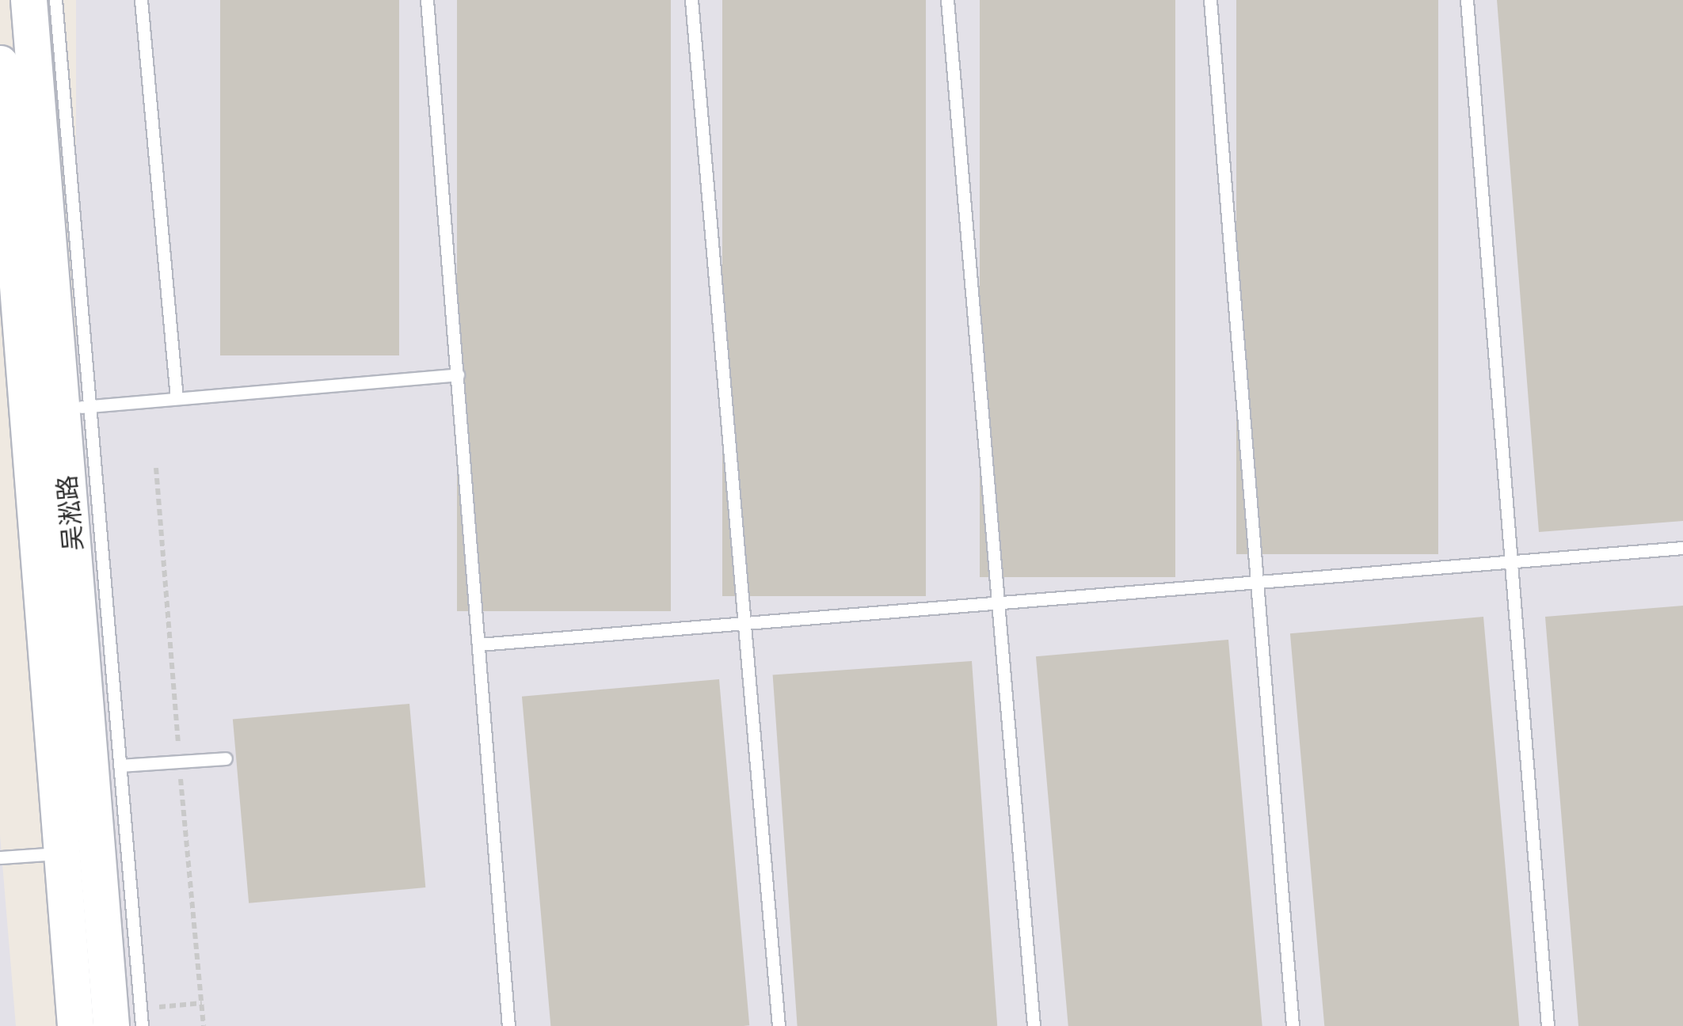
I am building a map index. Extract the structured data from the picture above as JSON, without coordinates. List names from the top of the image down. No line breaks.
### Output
{"streets":{"main road":["吴淞路"]}}
